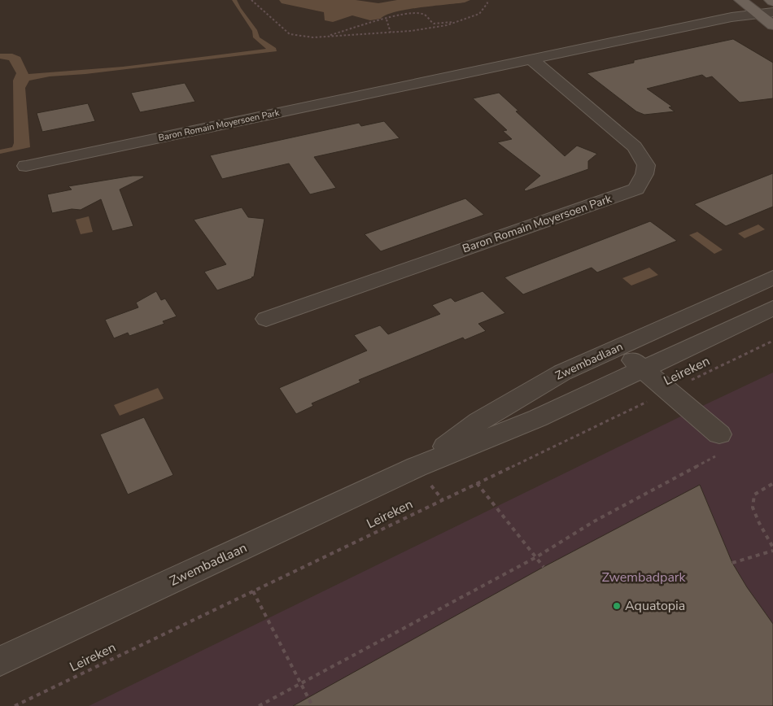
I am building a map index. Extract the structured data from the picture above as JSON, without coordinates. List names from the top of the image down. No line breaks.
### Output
{"streets":{"street":["Baron Romain Moyersoen Park","Zwembadlaan"],"path":["Leireken"]},"parks":["Zwembadpark"],"places":["Aquatopia"]}
